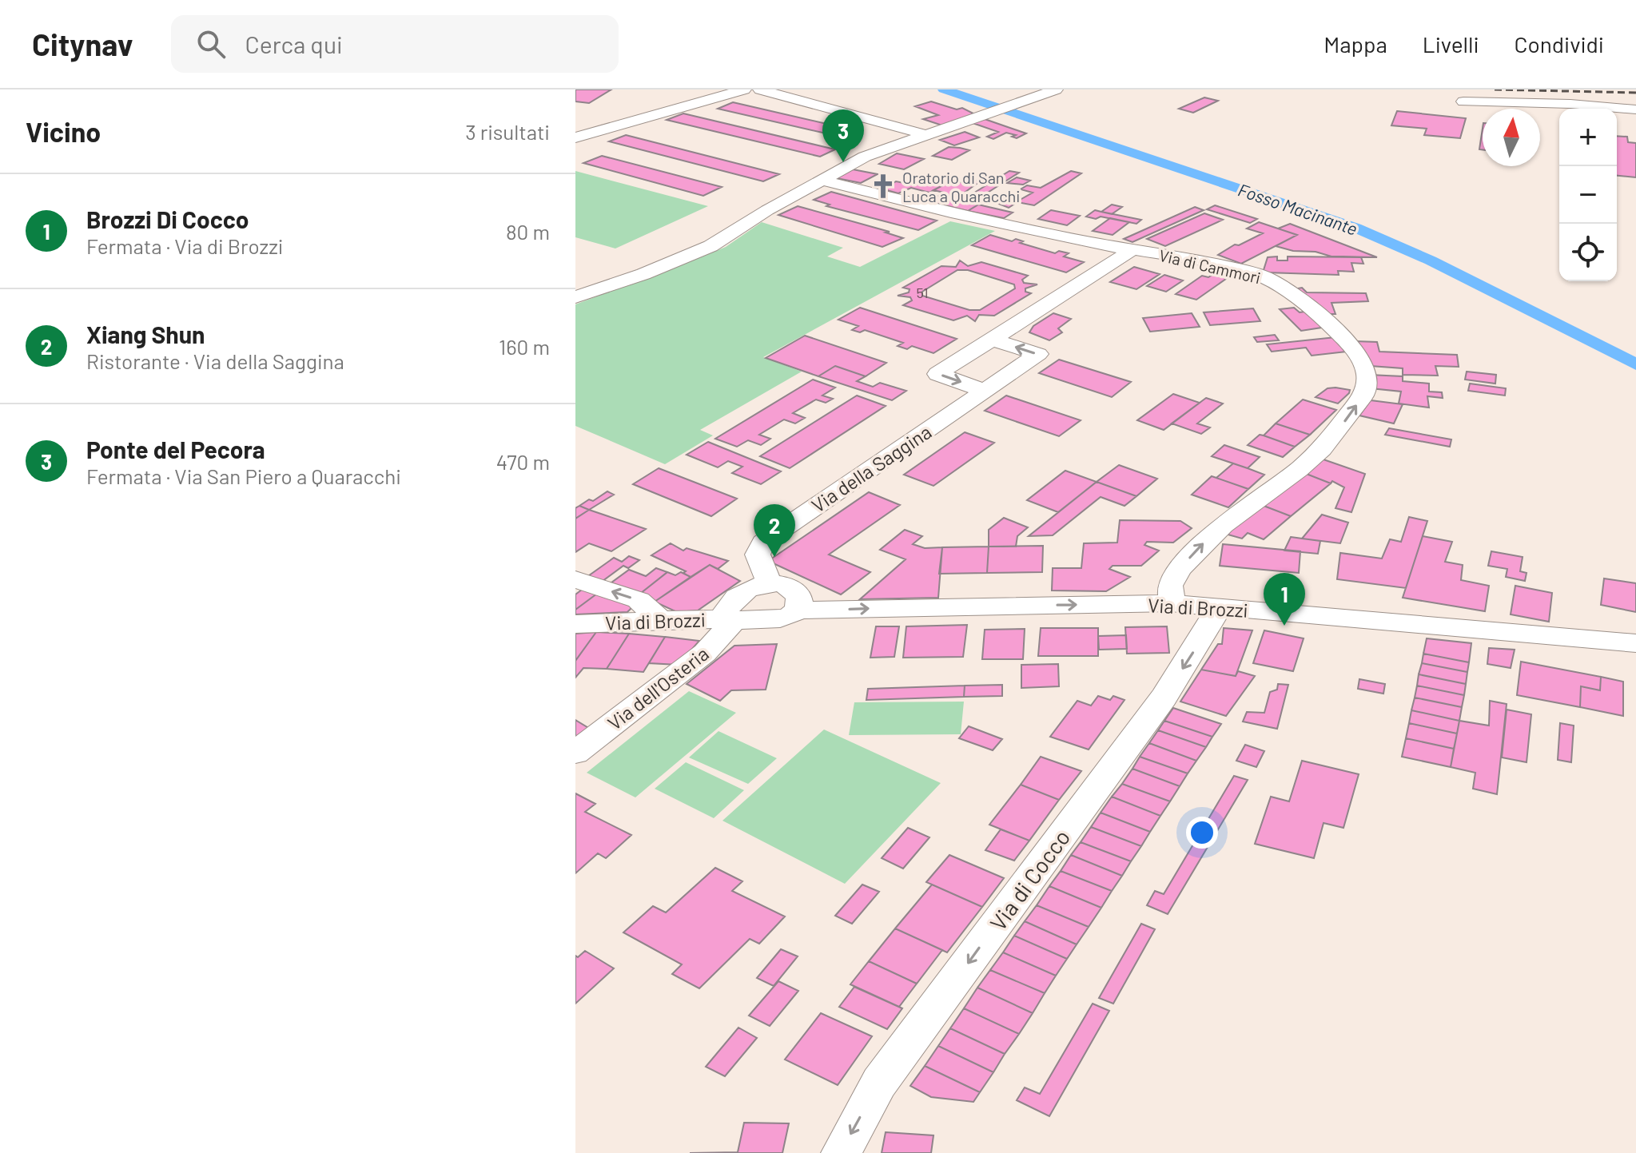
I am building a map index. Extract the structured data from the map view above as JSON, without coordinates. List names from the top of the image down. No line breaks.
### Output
{"streets":{"street":["Via di Cammori","Via della Saggina","Via di Brozzi","Via dell'Osteria","Via di Cocco"]},"crossings":[["Via di Cammori","Via di Brozzi"],["Via della Saggina","Via di Brozzi"],["Via di Brozzi","Via dell'Osteria"],["Via di Brozzi","Via di Cocco"]],"one_way":["Via di Cocco"],"water":["Fosso Macinante"],"places":{"church":["Oratorio di San Luca a Quaracchi"]},"house_numbers":["51"],"north":"top","page":{"header":"Citynav","search":"Cerca qui","nav":["Mappa","Livelli","Condividi"],"heading":["Vicino","3 risultati"],"map_buttons":["+","−"],"pins":["3","2","1"],"list":[{"mark":"1","name":"Brozzi Di Cocco","note":"Fermata · Via di Brozzi","value":"80 m"},{"mark":"2","name":"Xiang Shun","note":"Ristorante · Via della Saggina","value":"160 m"},{"mark":"3","name":"Ponte del Pecora","note":"Fermata · Via San Piero a Quaracchi","value":"470 m"}]}}
